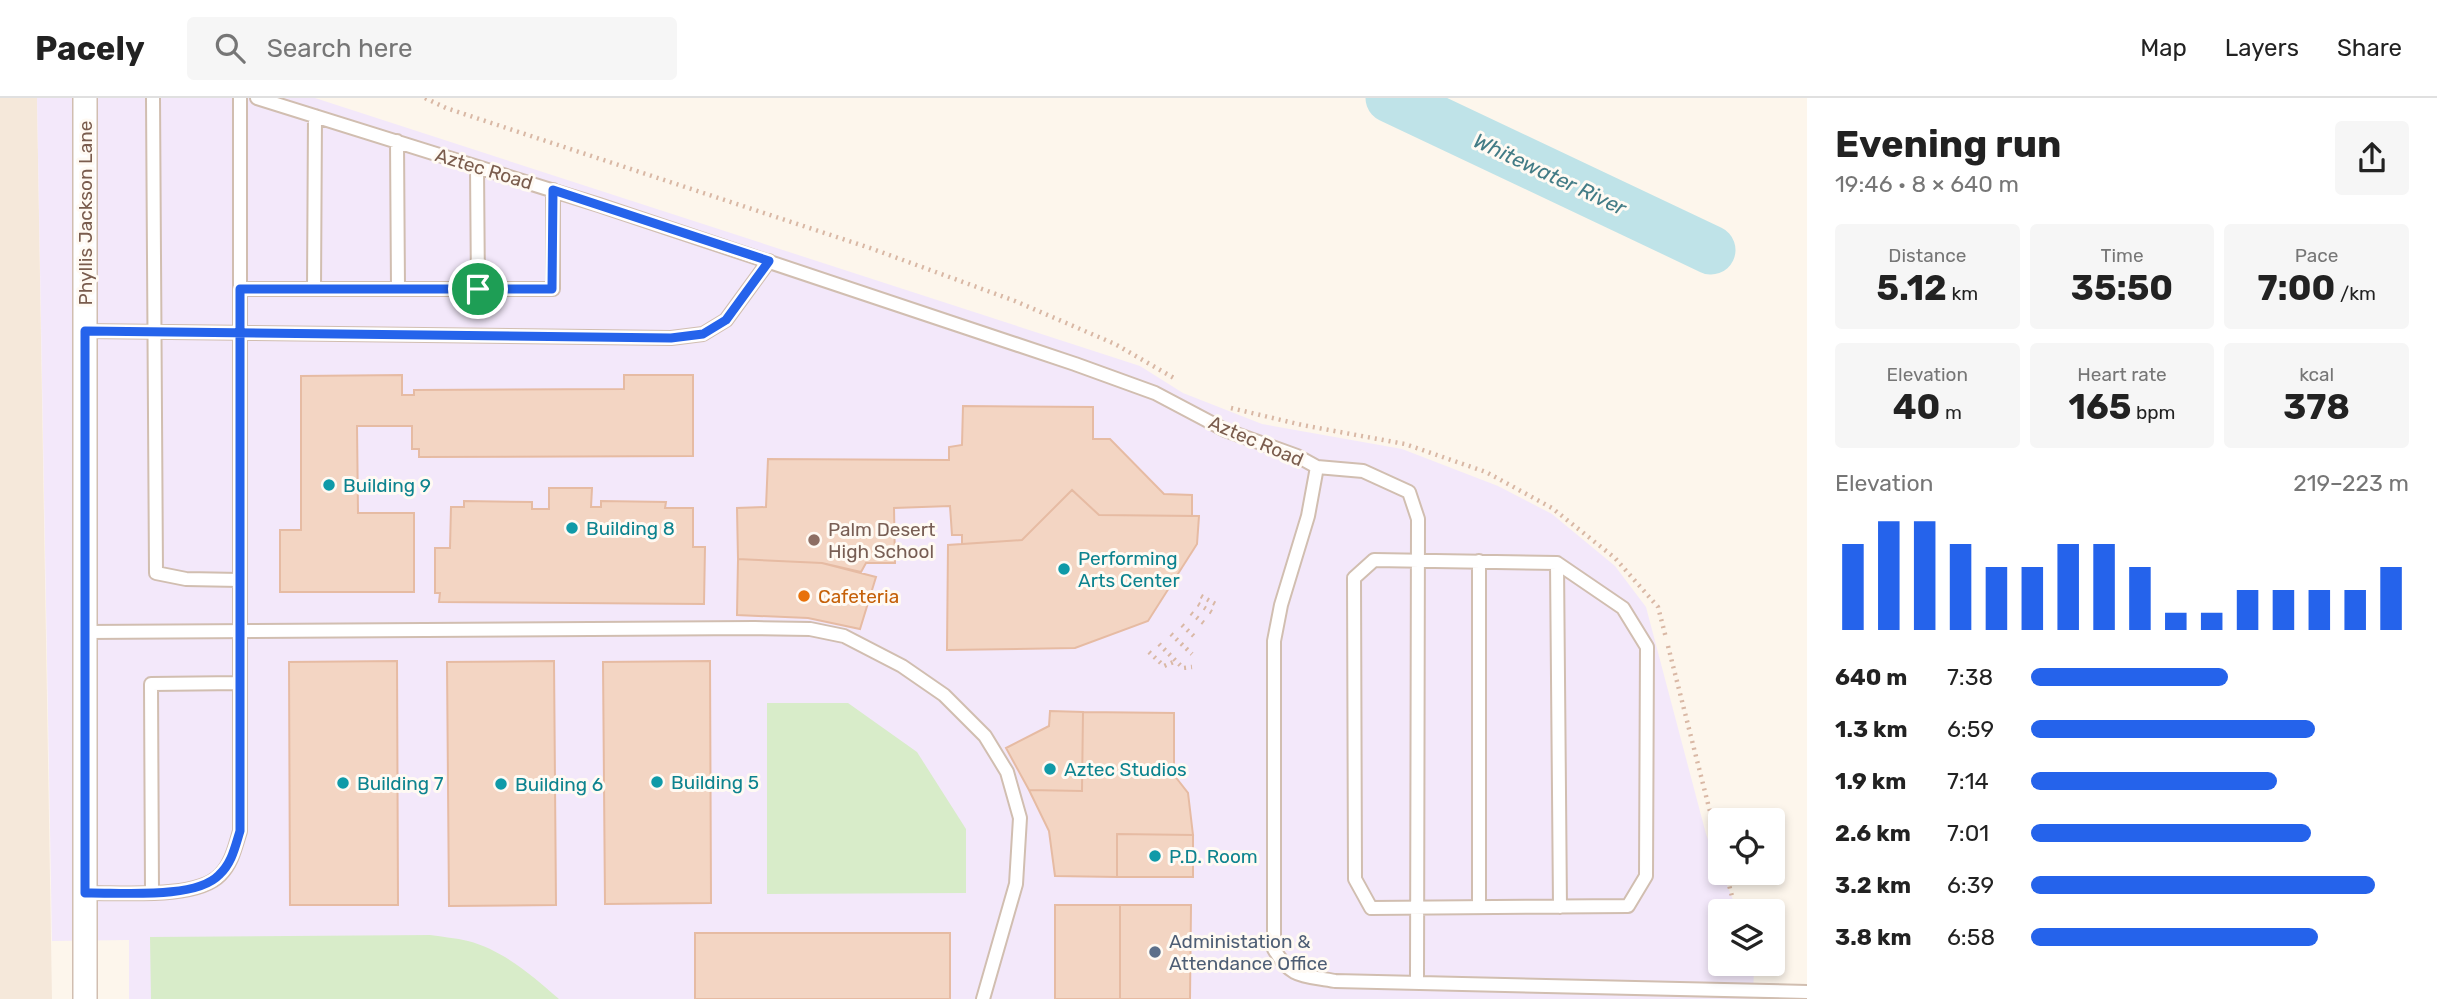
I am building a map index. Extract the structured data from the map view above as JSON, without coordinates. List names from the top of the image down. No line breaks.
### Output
{"streets":{"street":["Phyllis Jackson Lane"],"lane":["Aztec Road"]},"water":["Whitewater River"],"places":["Building 9","Building 8","Palm Desert High School","Performing Arts Center","Cafeteria","Aztec Studios","Building 5","Building 7","Building 6","P.D. Room","Administation & Attendance Office"],"page":{"header":"Pacely","search":"Search here","nav":["Map","Layers","Share"],"heading":["Evening run","19:46 · 8 × 640 m"],"stats":[["Distance","5.12 km"],["Time","35:50"],["Pace","7:00 /km"],["Elevation","40 m"],["Heart rate","165 bpm"],["kcal","378"]],"chart":["Elevation","219–223 m"],"list":[{"name":"640 m","note":"7:38"},{"name":"1.3 km","note":"6:59"},{"name":"1.9 km","note":"7:14"},{"name":"2.6 km","note":"7:01"},{"name":"3.2 km","note":"6:39"},{"name":"3.8 km","note":"6:58"}]}}
